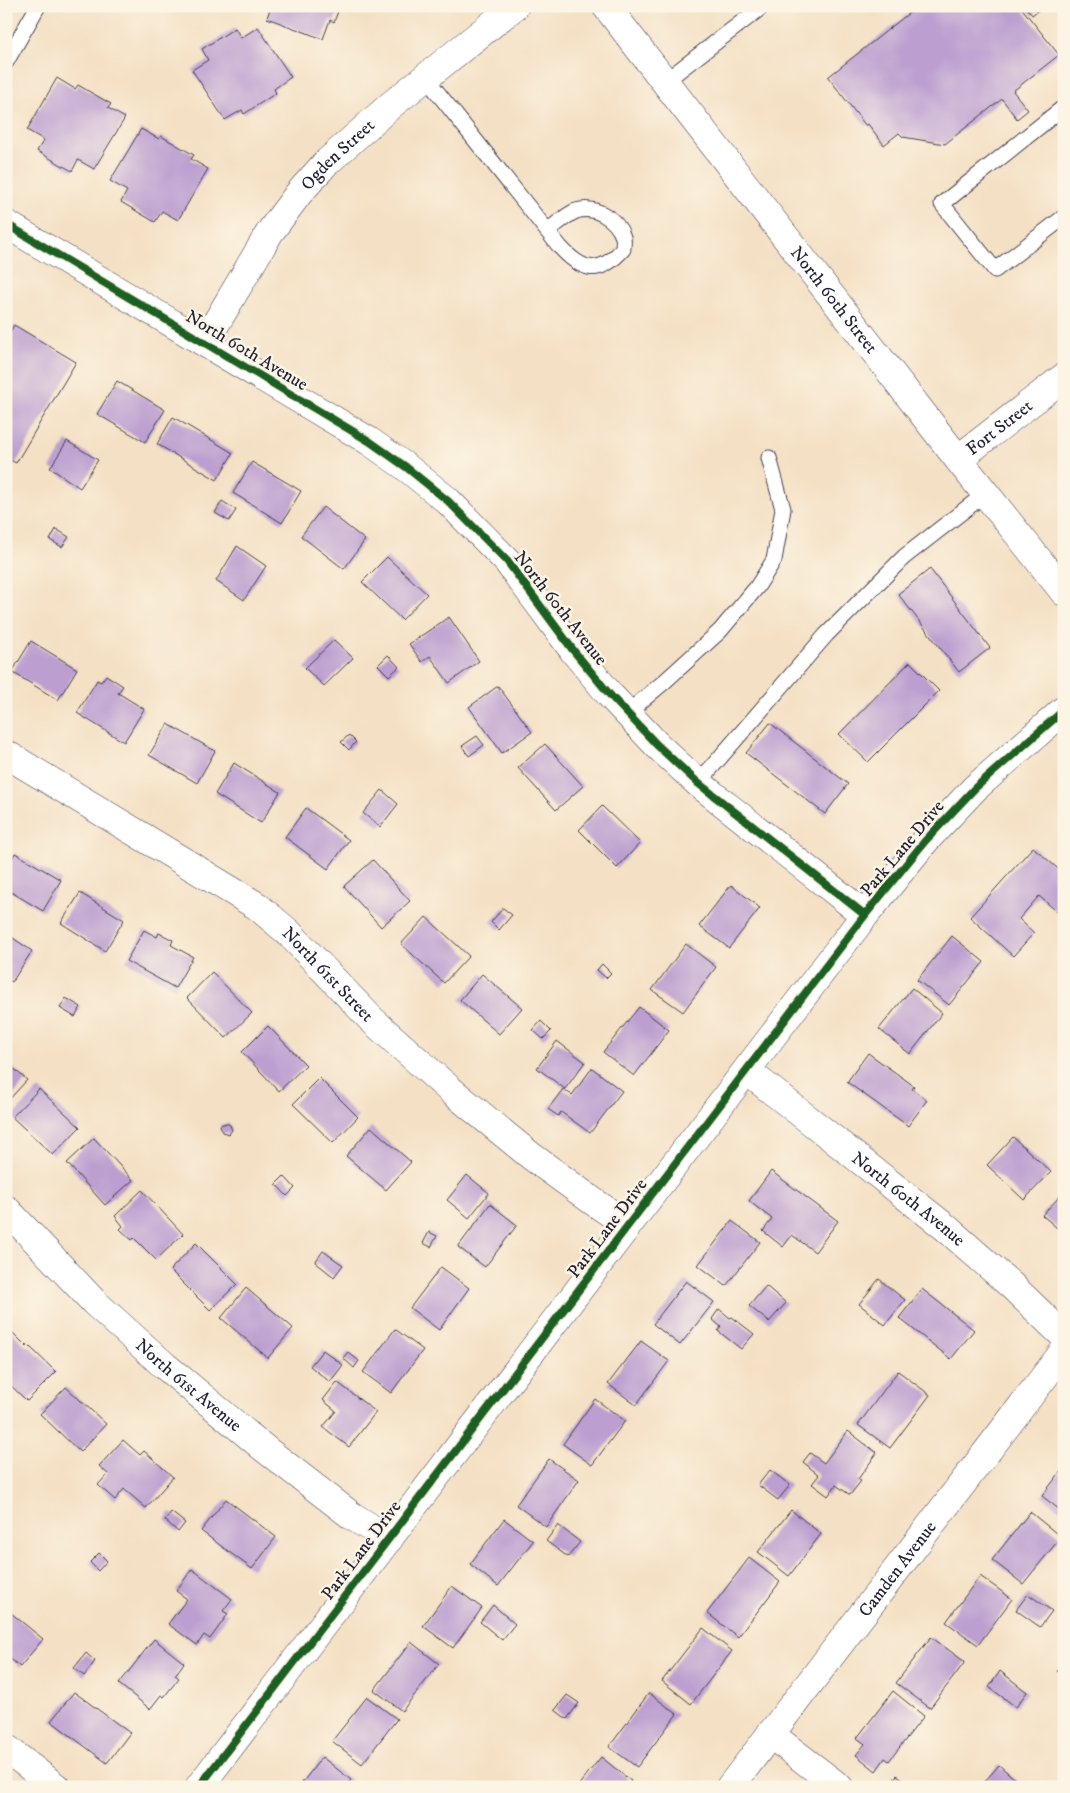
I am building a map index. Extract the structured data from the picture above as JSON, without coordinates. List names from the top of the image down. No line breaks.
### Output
{"streets":{"street":["Ogden Street","North 60th Street","North 60th Avenue","Fort Street","Park Lane Drive","North 61st Street","North 61st Avenue","Camden Avenue"]},"crossings":[["Ogden Street","North 60th Avenue"],["North 60th Street","Fort Street"],["North 60th Avenue","Park Lane Drive"],["Park Lane Drive","North 61st Street"],["Park Lane Drive","North 61st Avenue"]]}
